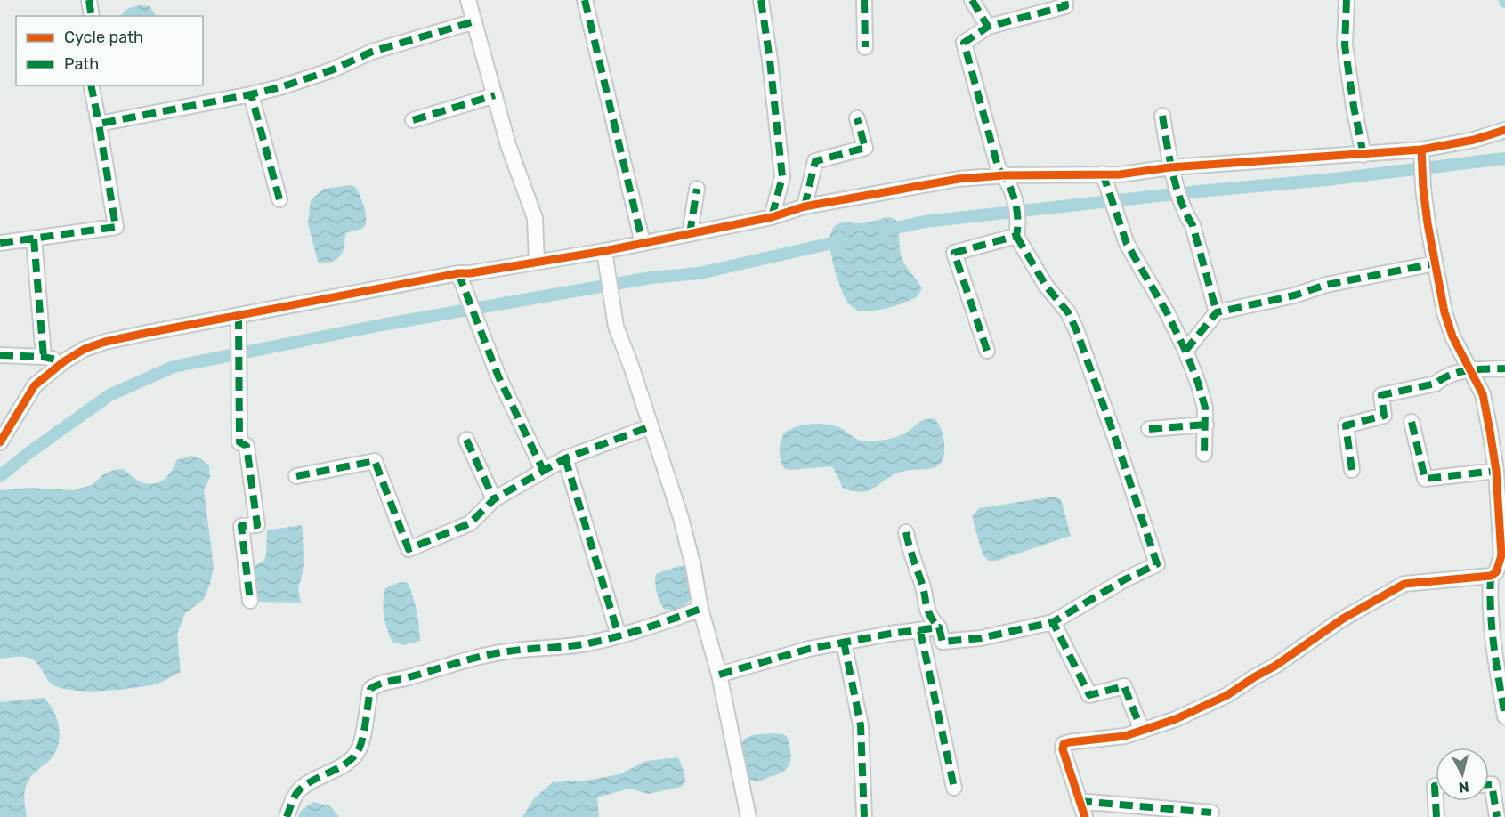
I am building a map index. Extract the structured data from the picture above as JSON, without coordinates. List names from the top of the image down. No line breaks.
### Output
{"legend":["Cycle path","Path"],"north":"bottom"}
